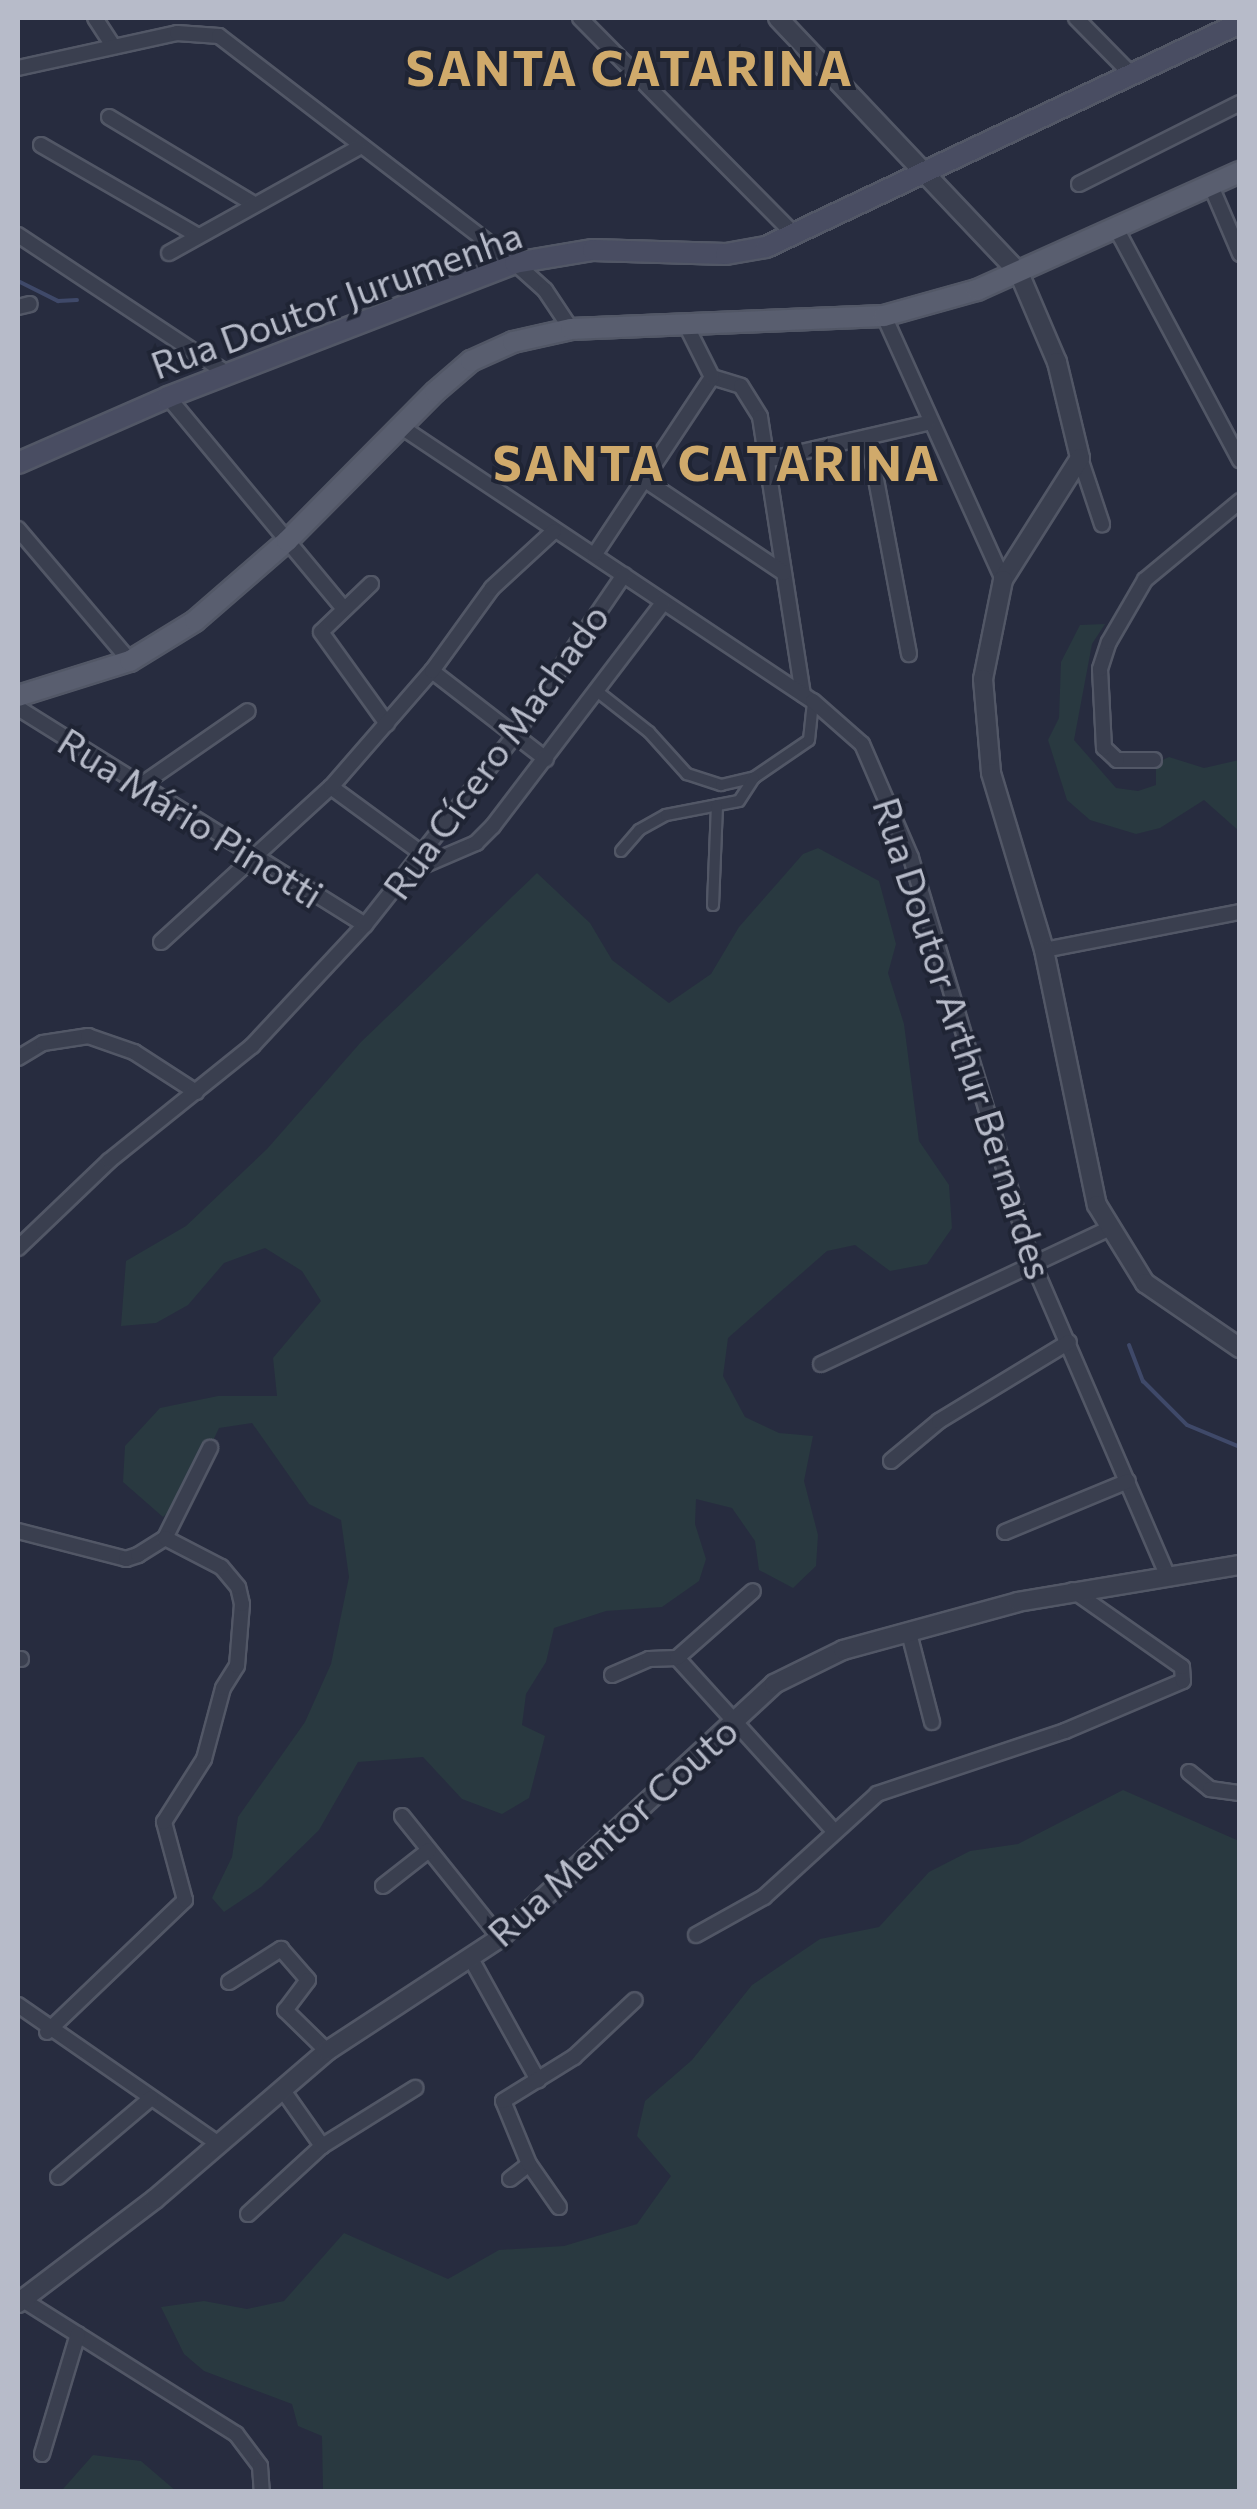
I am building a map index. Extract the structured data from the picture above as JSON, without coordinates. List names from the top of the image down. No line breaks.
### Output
{"streets":{"main road":["Rua Doutor Jurumenha"],"street":["Rua Cícero Machado","Rua Mário Pinotti","Rua Doutor Arthur Bernardes","Rua Mentor Couto"]},"crossings":[["Rua Cícero Machado","Rua Mário Pinotti"],["Rua Cícero Machado","Rua Doutor Arthur Bernardes"],["Rua Doutor Arthur Bernardes","Rua Mentor Couto"]],"districts":["SANTA CATARINA","SANTA CATARINA"]}
